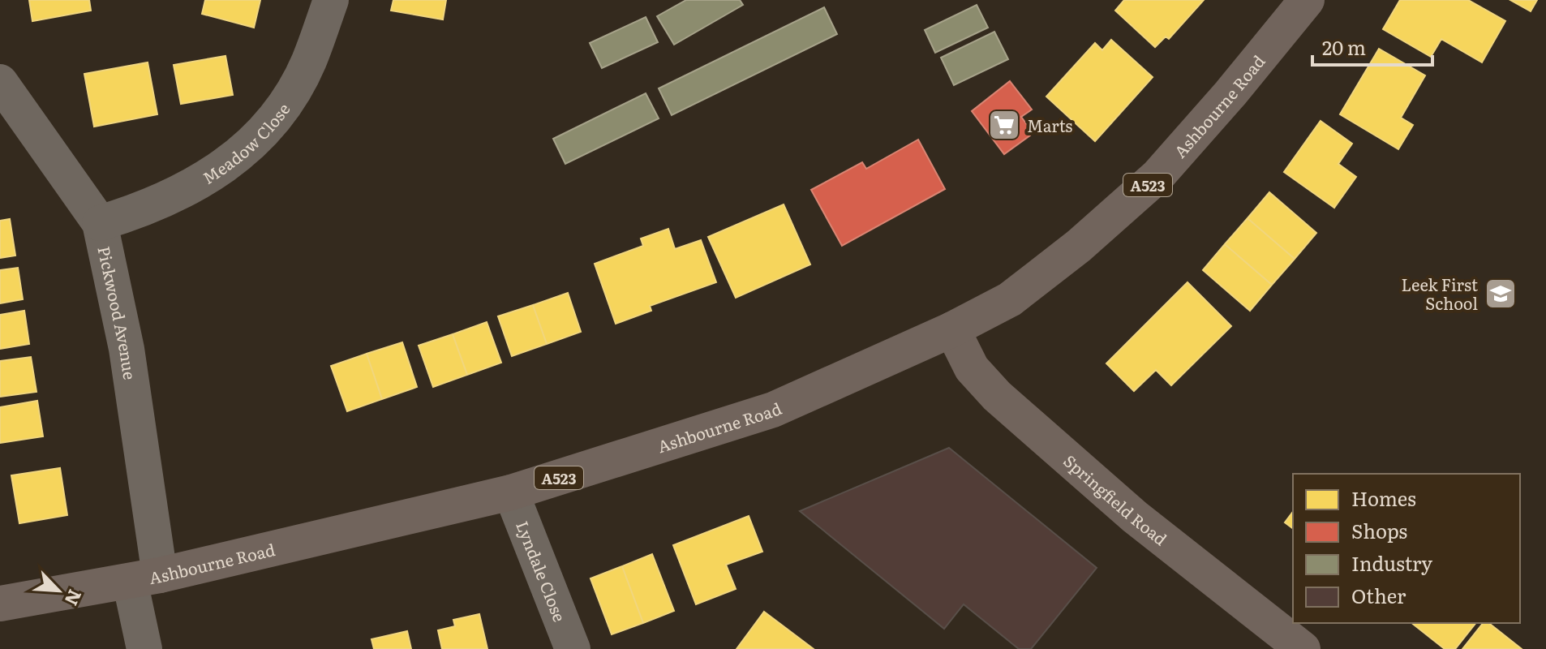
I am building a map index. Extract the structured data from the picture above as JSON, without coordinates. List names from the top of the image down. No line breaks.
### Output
{"streets":{"highway":["Ashbourne Road","A523","Springfield Road"],"street":["Meadow Close","Pickwood Avenue","Lyndale Close"]},"crossings":[["Ashbourne Road","Pickwood Avenue"],["Ashbourne Road","Springfield Road"],["Ashbourne Road","Lyndale Close"],["Meadow Close","Pickwood Avenue"]],"places":{"supermarket":["Marts"],"school or university":["Leek First School"]},"legend":["Homes","Shops","Industry","Other"],"scale_bar":"20 m","north":"bottom right"}
